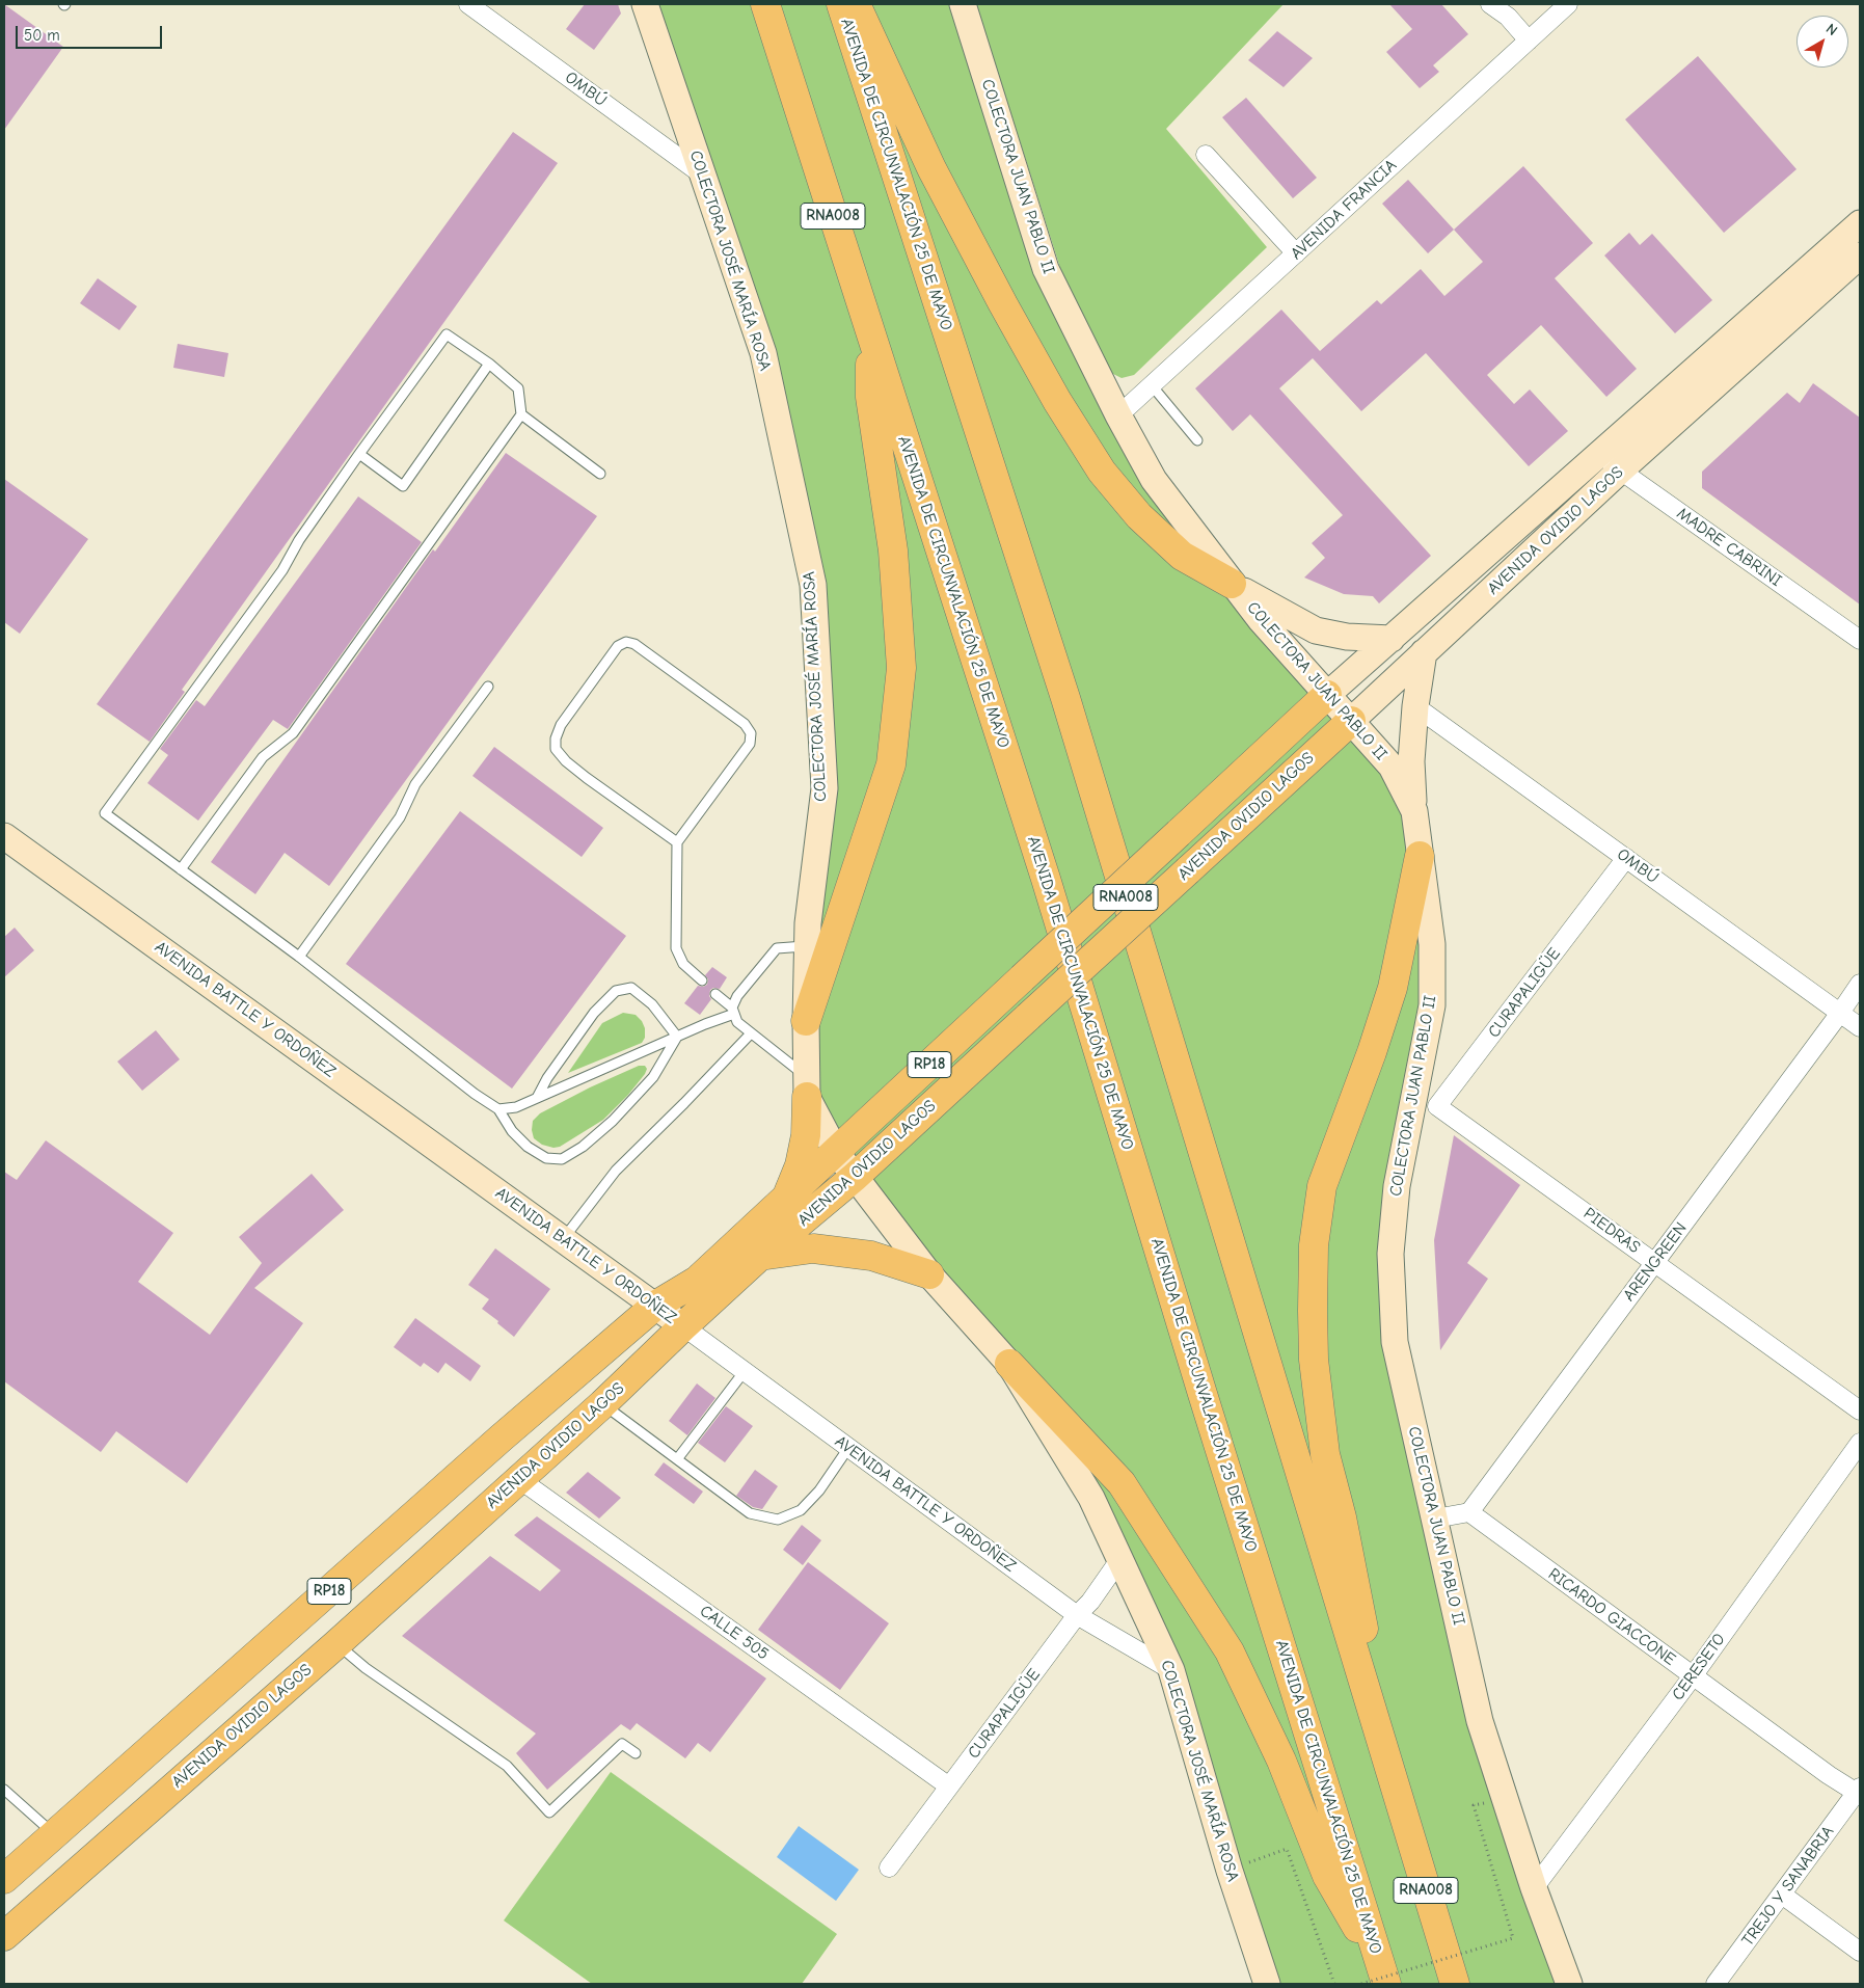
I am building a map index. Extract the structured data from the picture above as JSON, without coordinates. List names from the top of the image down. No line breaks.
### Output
{"streets":{"main road":["AVENIDA DE CIRCUNVALACIÓN 25 DE MAYO","COLECTORA JUAN PABLO II","RNA008","COLECTORA JOSÉ MARÍA ROSA","AVENIDA OVIDIO LAGOS","AVENIDA BATTLE Y ORDOÑEZ","RP18"],"street":["OMBÚ","AVENIDA FRANCIA","MADRE CABRINI","CURAPALIGÜE","PIEDRAS","ARENGREEN","RICARDO GIACCONE","CALLE 505","CERESETO","TREJO Y SANABRIA"]},"crossings":[["OMBÚ","COLECTORA JOSÉ MARÍA ROSA"],["OMBÚ","CURAPALIGÜE"],["OMBÚ","ARENGREEN"],["COLECTORA JUAN PABLO II","AVENIDA FRANCIA"],["COLECTORA JUAN PABLO II","AVENIDA OVIDIO LAGOS"],["COLECTORA JUAN PABLO II","CERESETO"],["COLECTORA JOSÉ MARÍA ROSA","AVENIDA OVIDIO LAGOS"],["COLECTORA JOSÉ MARÍA ROSA","CURAPALIGÜE"],["COLECTORA JOSÉ MARÍA ROSA","AVENIDA BATTLE Y ORDOÑEZ"],["COLECTORA JOSÉ MARÍA ROSA","RP18"],["AVENIDA OVIDIO LAGOS","MADRE CABRINI"],["AVENIDA OVIDIO LAGOS","AVENIDA BATTLE Y ORDOÑEZ"],["AVENIDA OVIDIO LAGOS","RP18"],["AVENIDA OVIDIO LAGOS","CALLE 505"],["CURAPALIGÜE","AVENIDA BATTLE Y ORDOÑEZ"],["CURAPALIGÜE","PIEDRAS"],["CURAPALIGÜE","CALLE 505"],["PIEDRAS","ARENGREEN"],["ARENGREEN","RICARDO GIACCONE"],["RICARDO GIACCONE","CERESETO"],["RICARDO GIACCONE","TREJO Y SANABRIA"]],"scale_bar":"50 m","north":"top right"}
